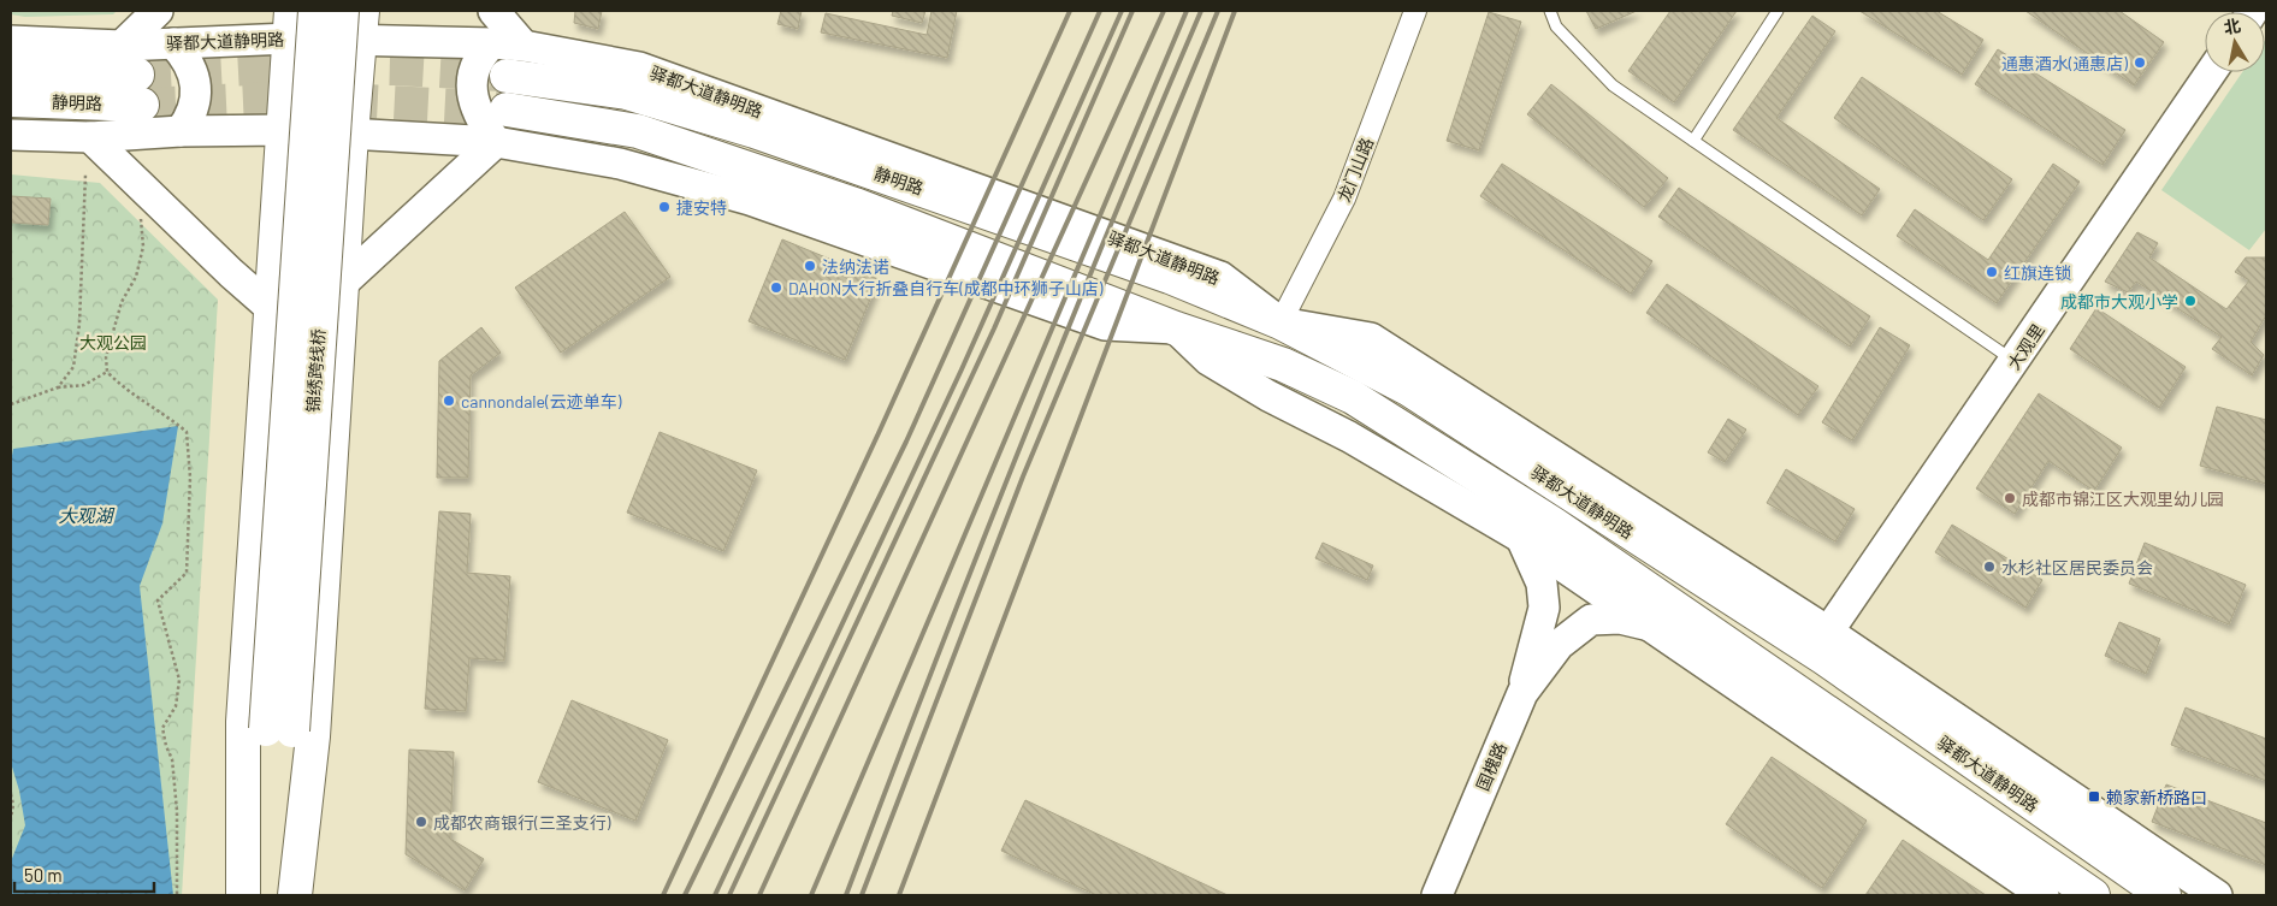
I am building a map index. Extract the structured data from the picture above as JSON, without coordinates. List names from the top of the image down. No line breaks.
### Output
{"streets":{"main road":["驿都大道静明路","静明路","锦绣跨线桥"],"street":["龙门山路","大观里","国槐路"]},"crossings":[["驿都大道静明路","静明路"],["驿都大道静明路","龙门山路"],["静明路","龙门山路"]],"water":["大观湖"],"parks":["大观公园"],"places":{"other":["通惠酒水(通惠店)","捷安特","法纳法诺","红旗连锁","DAHON大行折叠自行车(成都中环狮子山店)","成都市大观小学","cannondale(云迹单车)","成都市锦江区大观里幼儿园","水杉社区居民委员会","成都农商银行(三圣支行)"],"transit":["赖家新桥路口"]},"scale_bar":"50 m","north":"top"}
